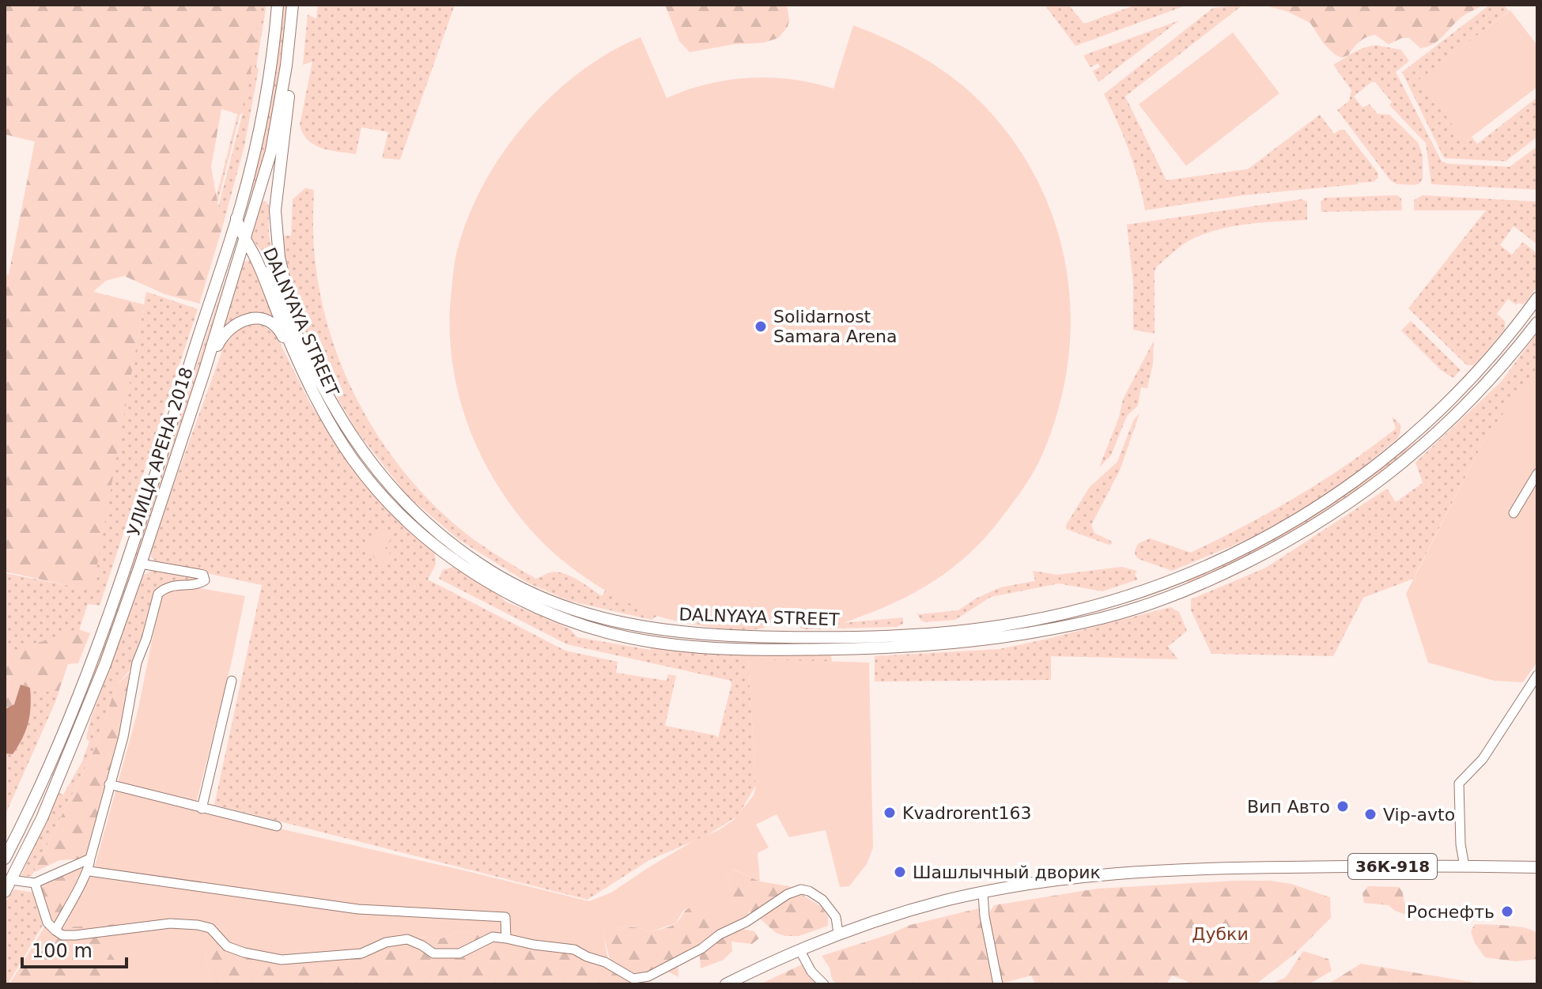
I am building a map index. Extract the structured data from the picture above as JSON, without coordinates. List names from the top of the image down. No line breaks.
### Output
{"streets":{"main road":["DALNYAYA STREET","УЛИЦА АРЕНА 2018","36К-918"]},"crossings":[["DALNYAYA STREET","УЛИЦА АРЕНА 2018"]],"parks":["Дубки"],"places":["Solidarnost Samara Arena","Вип Авто","Kvadrorent163","Vip-avto","Шашлычный дворик","Роснефть"],"scale_bar":"100 m"}
